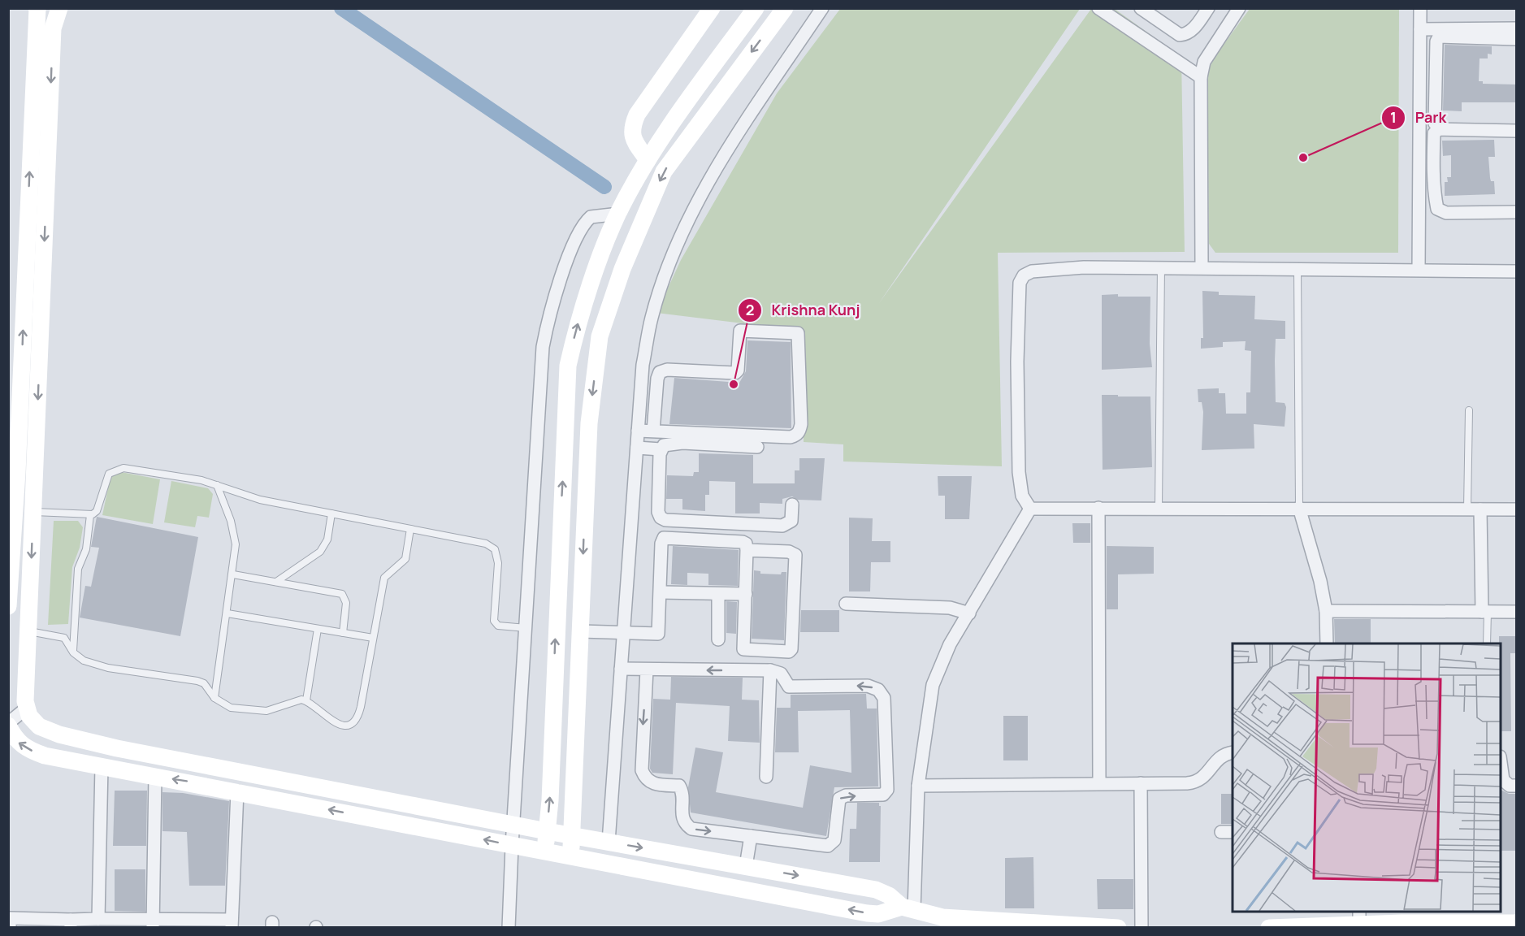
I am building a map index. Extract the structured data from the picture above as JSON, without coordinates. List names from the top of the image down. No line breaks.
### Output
{"places":["Park","Krishna Kunj"]}
